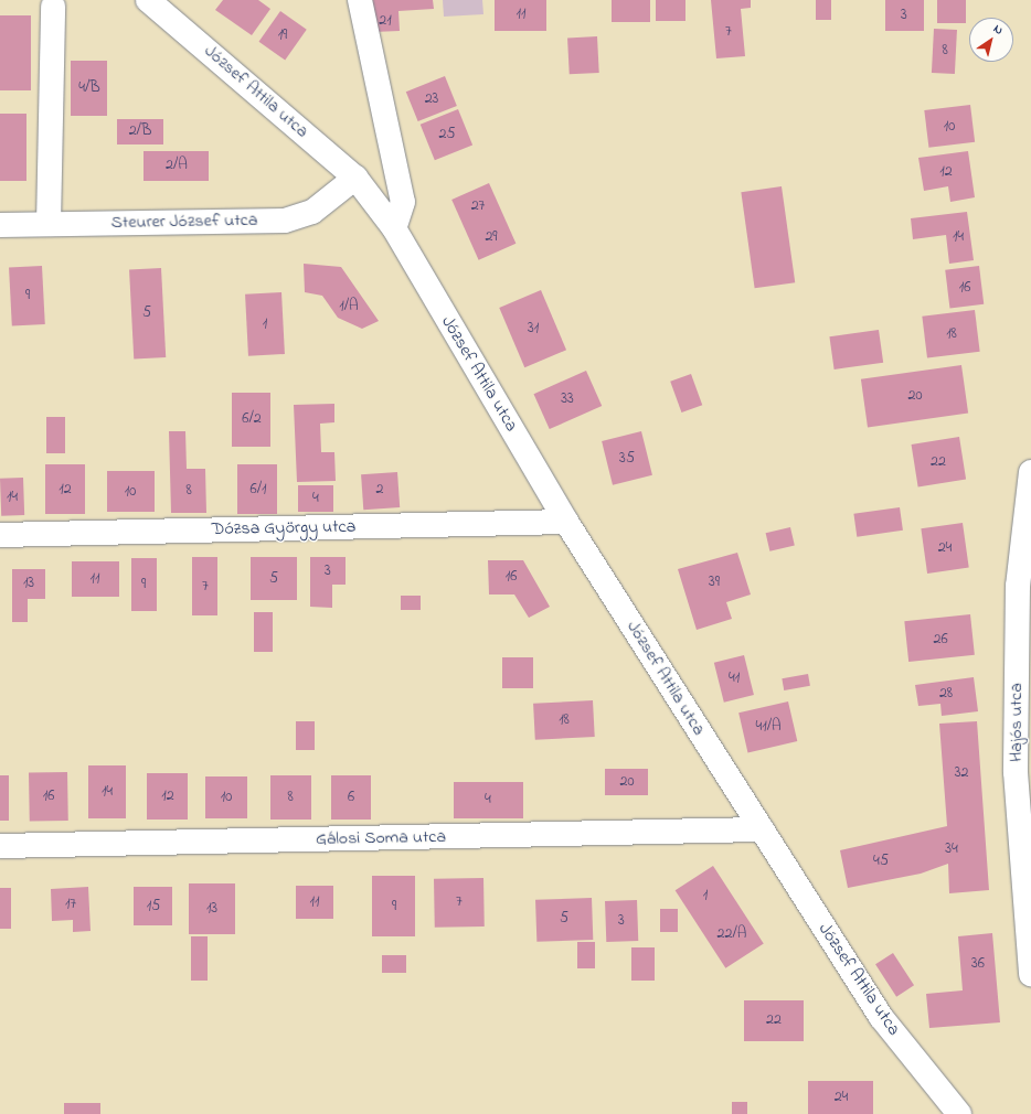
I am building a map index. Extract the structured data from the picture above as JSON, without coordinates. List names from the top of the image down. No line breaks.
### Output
{"streets":{"street":["József Attila utca","Steurer József utca","Dózsa György utca","Hajós utca","Gálosi Soma utca"]},"crossings":[["József Attila utca","Steurer József utca"],["József Attila utca","Dózsa György utca"],["József Attila utca","Gálosi Soma utca"]],"house_numbers":["11","3","21","7","19","8","4/B","23","10","2/B","25","2/A","12","27","29","14","16","9","1/A","5","1","31","18","20","33","6/2","35","22","12","6/1","2","8","10","14","4","24","3","16","11","5","39","13","9","7","26","41","28","18","41/A","32","20","14","16","12","10","8","6","4","34","45","1","11","7","17","15","9","13","5","3","22/A","36","22","24"],"north":"top right"}
